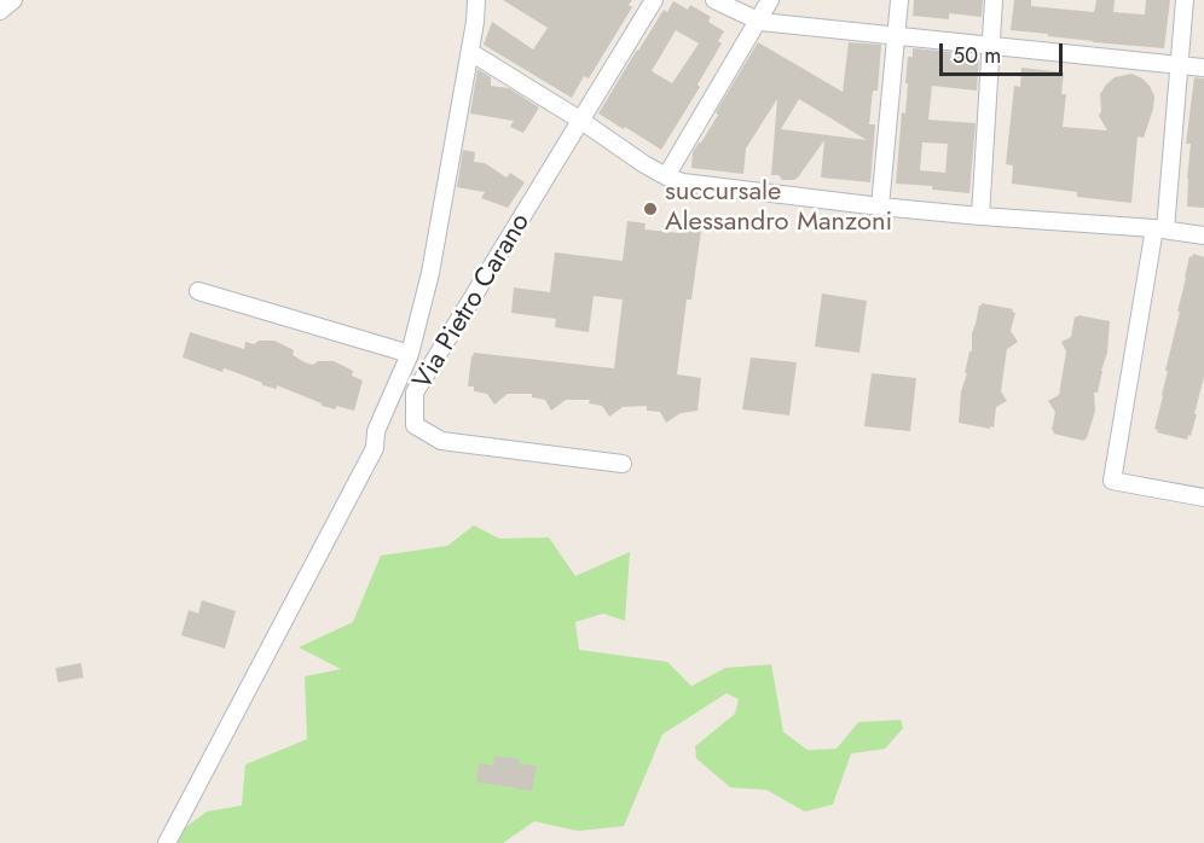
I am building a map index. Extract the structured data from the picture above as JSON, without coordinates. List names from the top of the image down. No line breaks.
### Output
{"streets":{"street":["Via Pietro Carano"]},"places":["succursale Alessandro Manzoni"],"scale_bar":"50 m"}
